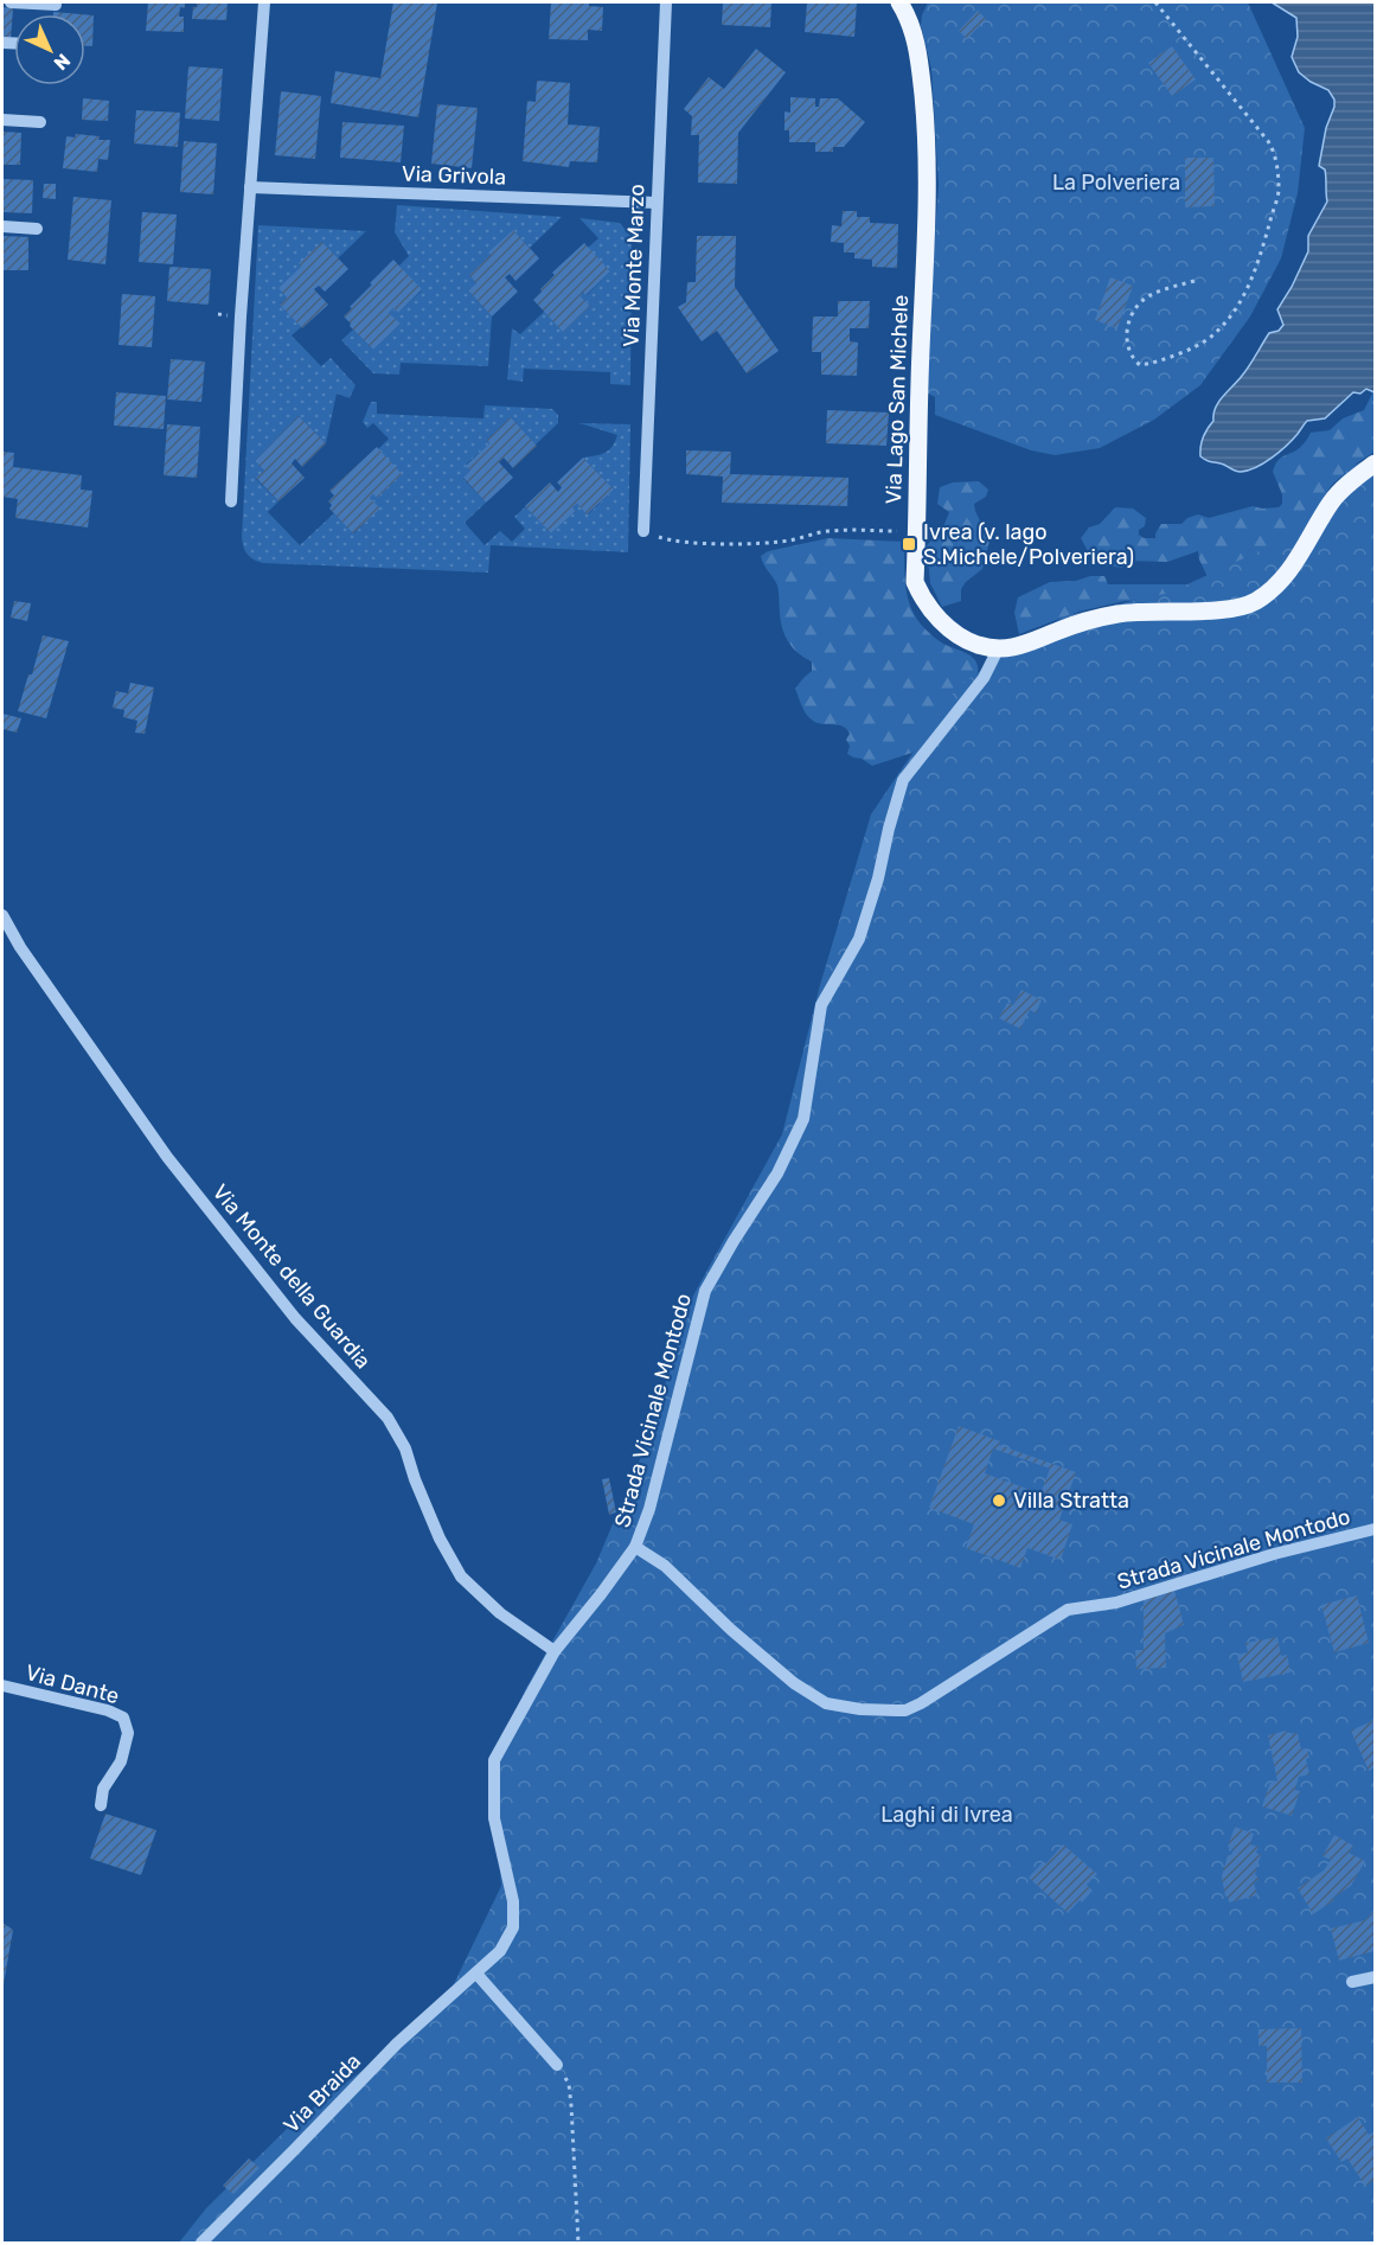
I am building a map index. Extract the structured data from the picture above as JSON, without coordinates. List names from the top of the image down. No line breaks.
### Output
{"streets":{"main road":["Via Lago San Michele"],"street":["Via Grivola","Via Monte Marzo","Via Monte della Guardia","Strada Vicinale Montodo","Via Dante","Via Braida"]},"crossings":[["Via Grivola","Via Monte Marzo"],["Via Lago San Michele","Strada Vicinale Montodo"],["Via Monte della Guardia","Via Braida"],["Strada Vicinale Montodo","Via Braida"]],"parks":["La Polveriera","Laghi di Ivrea"],"places":{"transit":["Ivrea (v. lago S.Michele/Polveriera)"],"other":["Villa Stratta"]},"north":"bottom right"}
